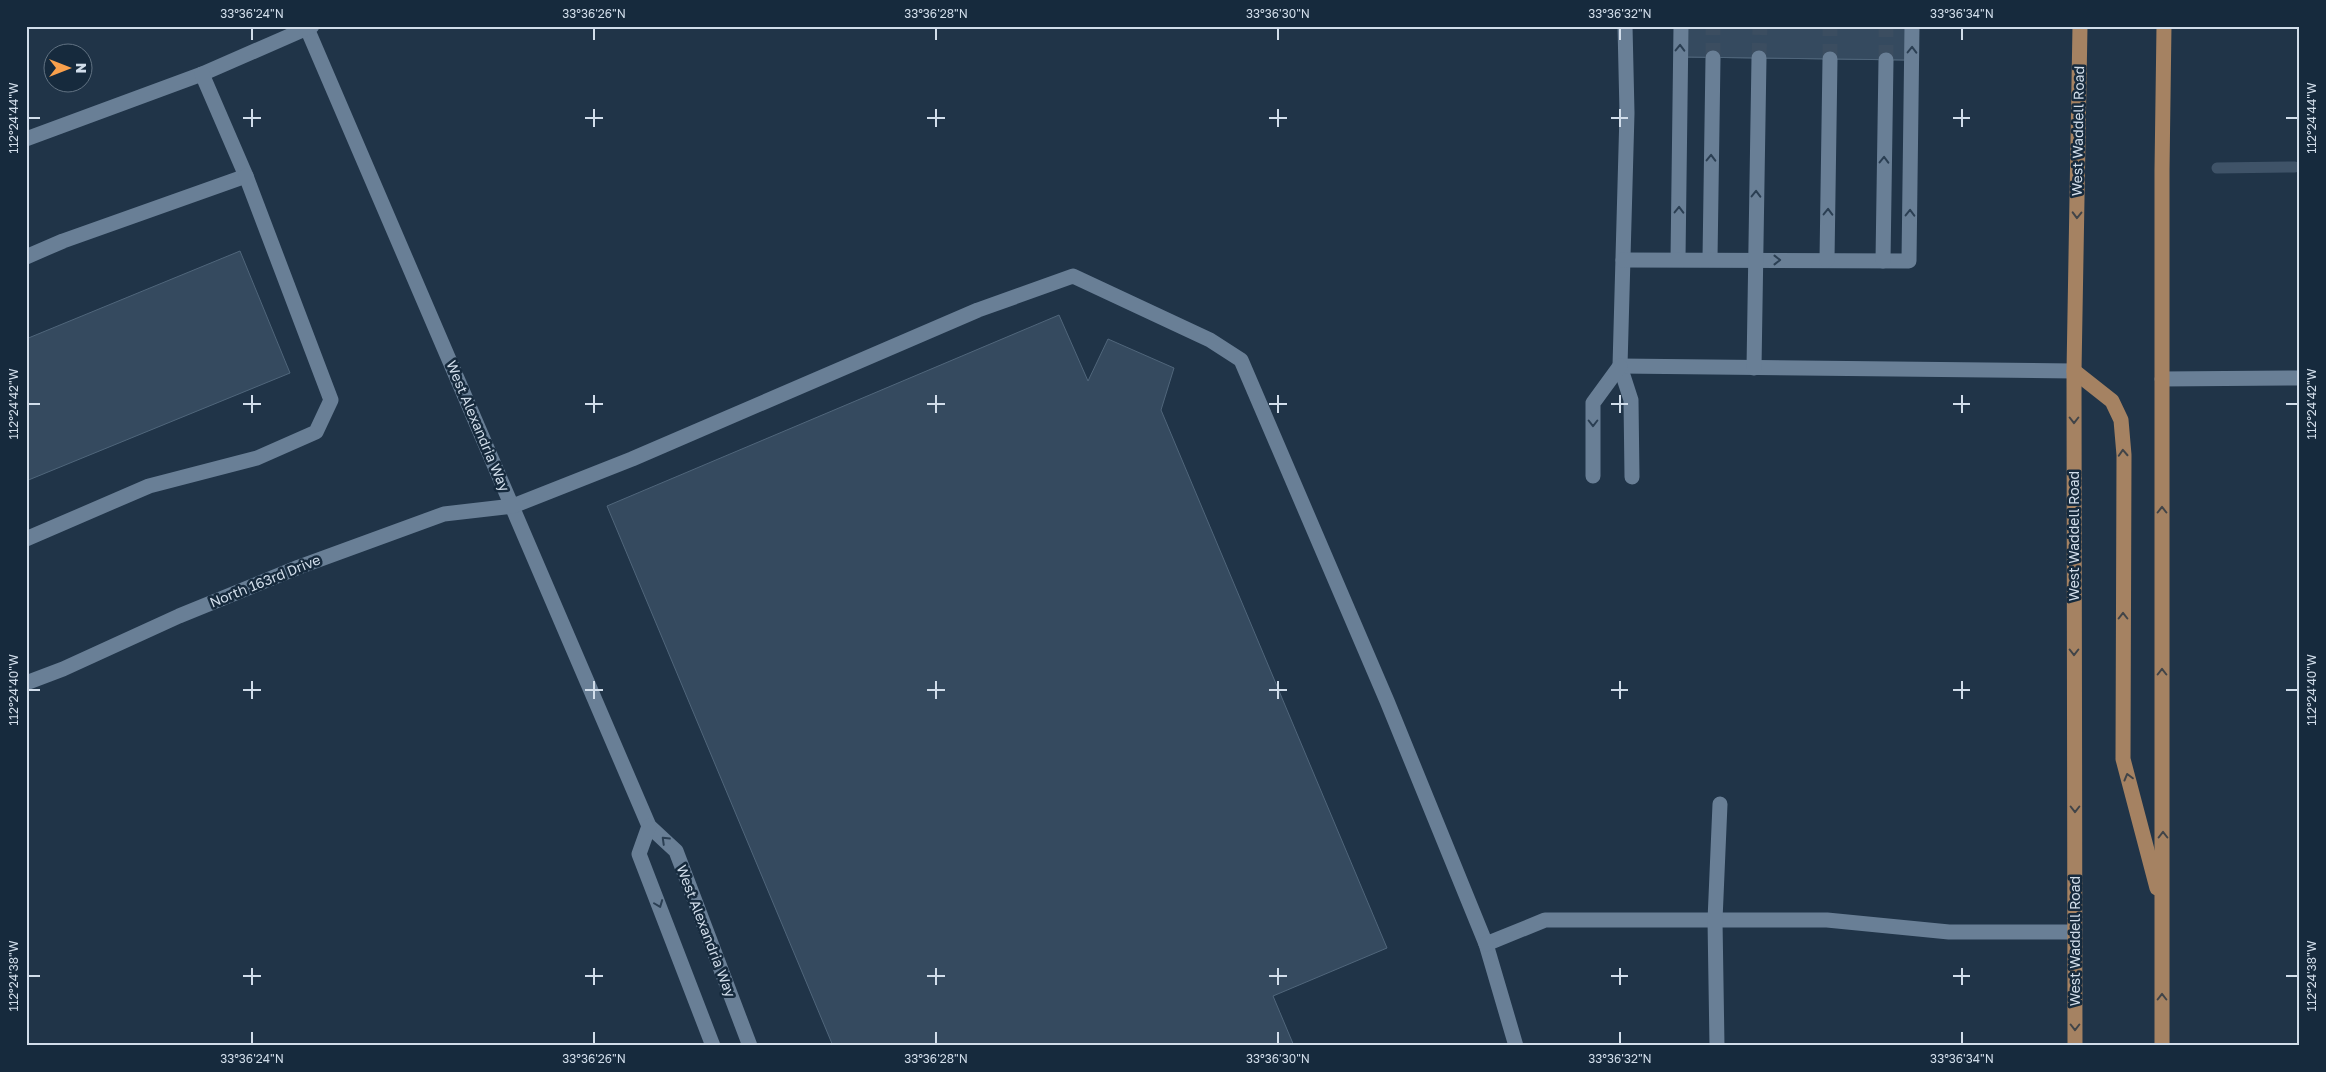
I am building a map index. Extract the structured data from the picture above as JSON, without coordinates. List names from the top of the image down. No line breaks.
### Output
{"streets":{"main road":["West Waddell Road"],"street":["West Alexandria Way","North 163rd Drive"]},"crossings":[["West Alexandria Way","North 163rd Drive"]],"north":"right","coordinates":["33°36'24\"N","33°36'26\"N","33°36'28\"N","33°36'30\"N","33°36'32\"N","33°36'34\"N","112°24'44\"W","112°24'42\"W","112°24'40\"W","112°24'38\"W"]}
